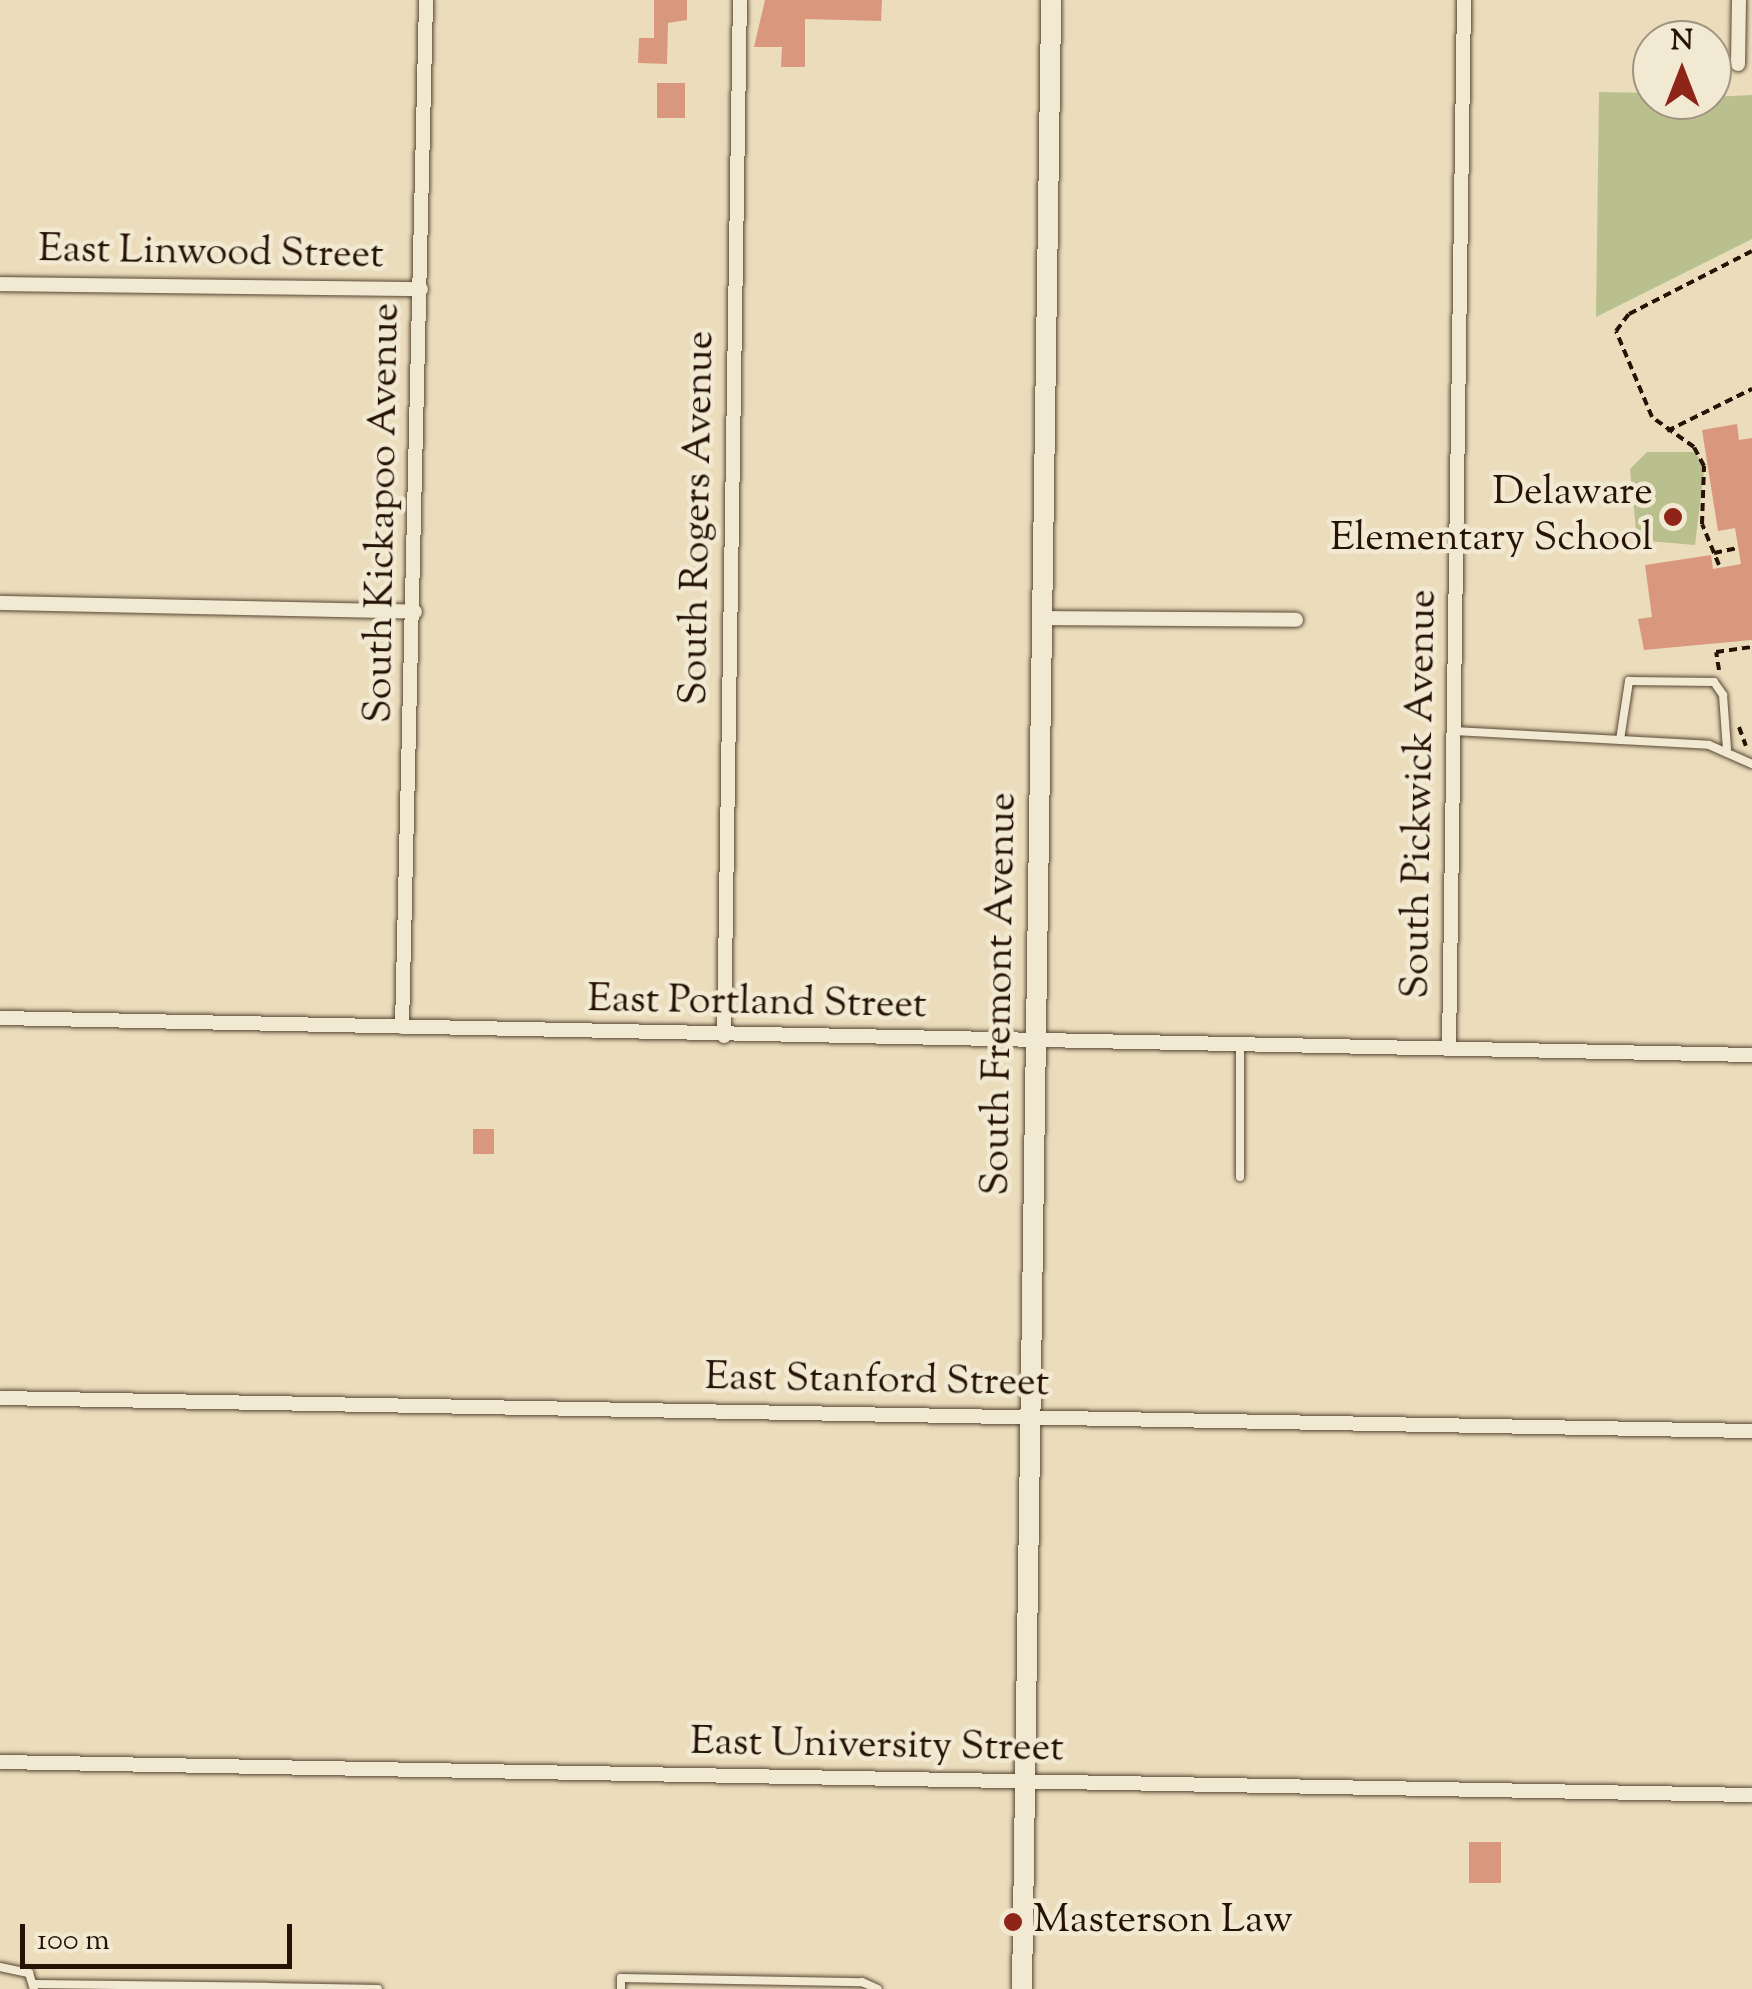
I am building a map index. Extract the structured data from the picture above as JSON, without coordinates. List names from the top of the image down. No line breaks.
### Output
{"streets":{"street":["East Linwood Street","South Kickapoo Avenue","South Rogers Avenue","South Pickwick Avenue","South Fremont Avenue","East Portland Street","East Stanford Street","East University Street"]},"crossings":[["East Linwood Street","South Kickapoo Avenue"],["South Kickapoo Avenue","East Portland Street"],["South Rogers Avenue","East Portland Street"],["South Pickwick Avenue","East Portland Street"],["South Fremont Avenue","East Portland Street"],["South Fremont Avenue","East Stanford Street"],["South Fremont Avenue","East University Street"]],"places":["Delaware Elementary School","Masterson Law"],"scale_bar":"100 m","north":"top"}
